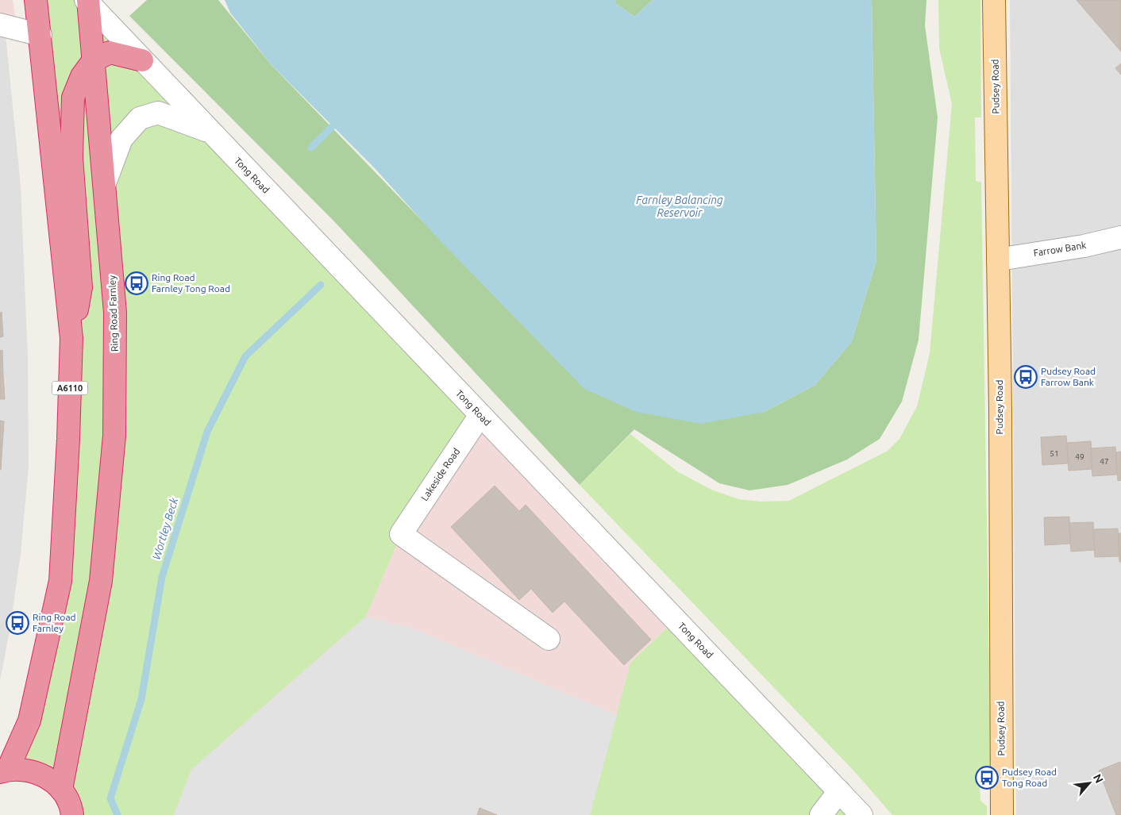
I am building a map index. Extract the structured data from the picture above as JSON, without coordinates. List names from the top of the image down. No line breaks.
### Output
{"streets":{"highway":["Ring Road Farnley","A6110"],"main road":["Pudsey Road"],"street":["Tong Road","Farrow Bank","Lakeside Road"]},"crossings":[["Pudsey Road","Farrow Bank"],["Tong Road","Ring Road Farnley"],["Tong Road","A6110"],["Tong Road","Lakeside Road"],["Ring Road Farnley","A6110"]],"water":["Farnley Balancing Reservoir","Wortley Beck"],"places":{"bus stop":["Ring Road Farnley Tong Road","Pudsey Road Farrow Bank","Ring Road Farnley","Pudsey Road Tong Road"]},"house_numbers":["51","49","47"],"north":"top right"}
